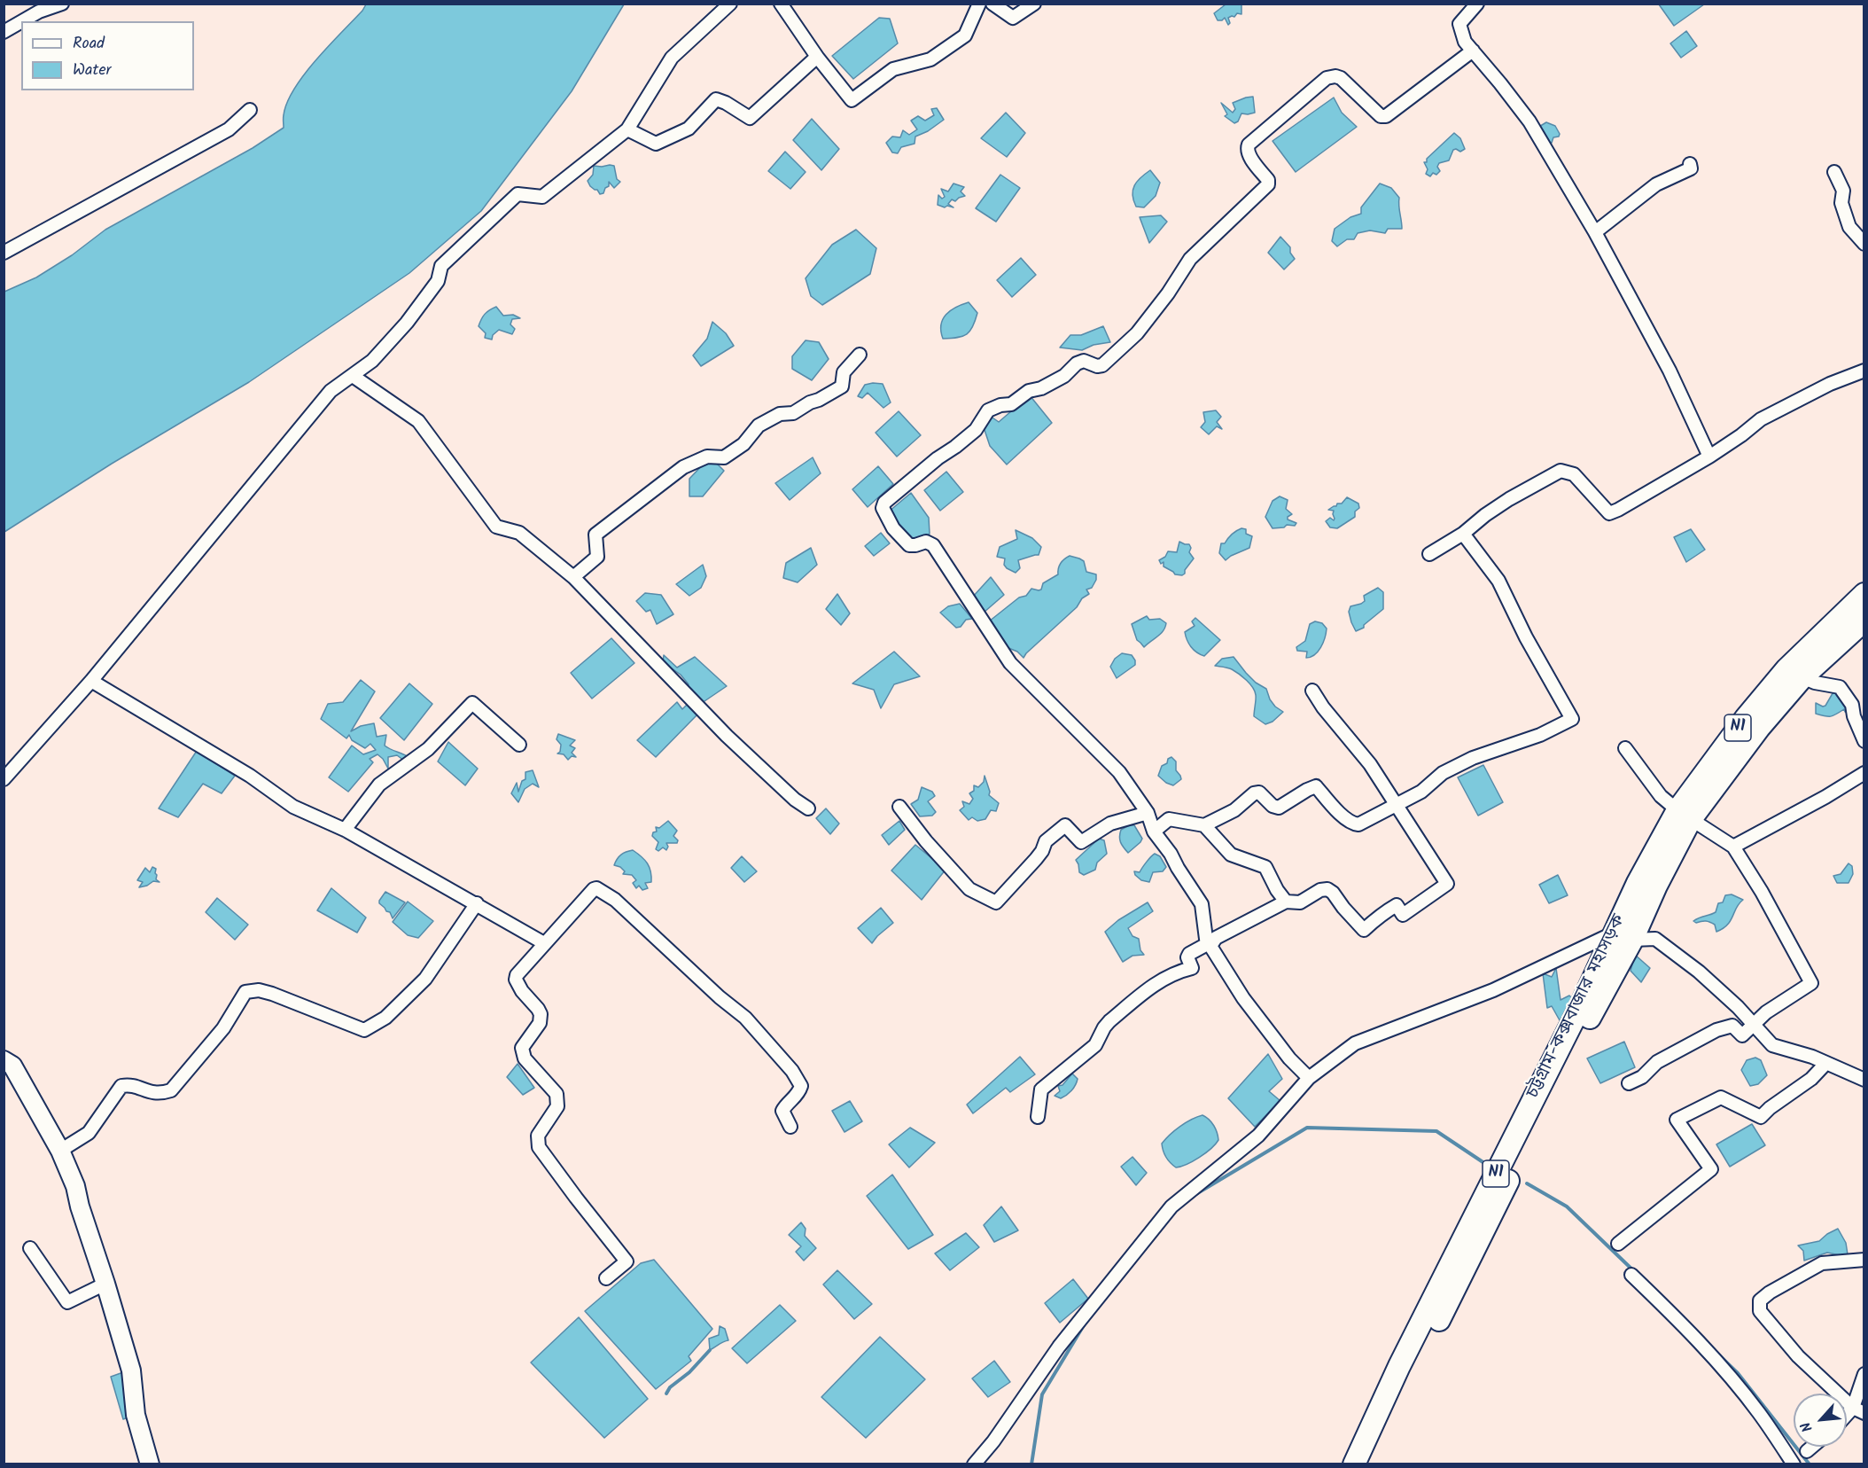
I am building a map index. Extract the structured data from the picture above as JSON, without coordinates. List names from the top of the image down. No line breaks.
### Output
{"streets":{"highway":["N1","চট্টগ্রাম-কক্সবাজার মহাসড়ক"]},"legend":["Road","Water"],"north":"bottom left"}
